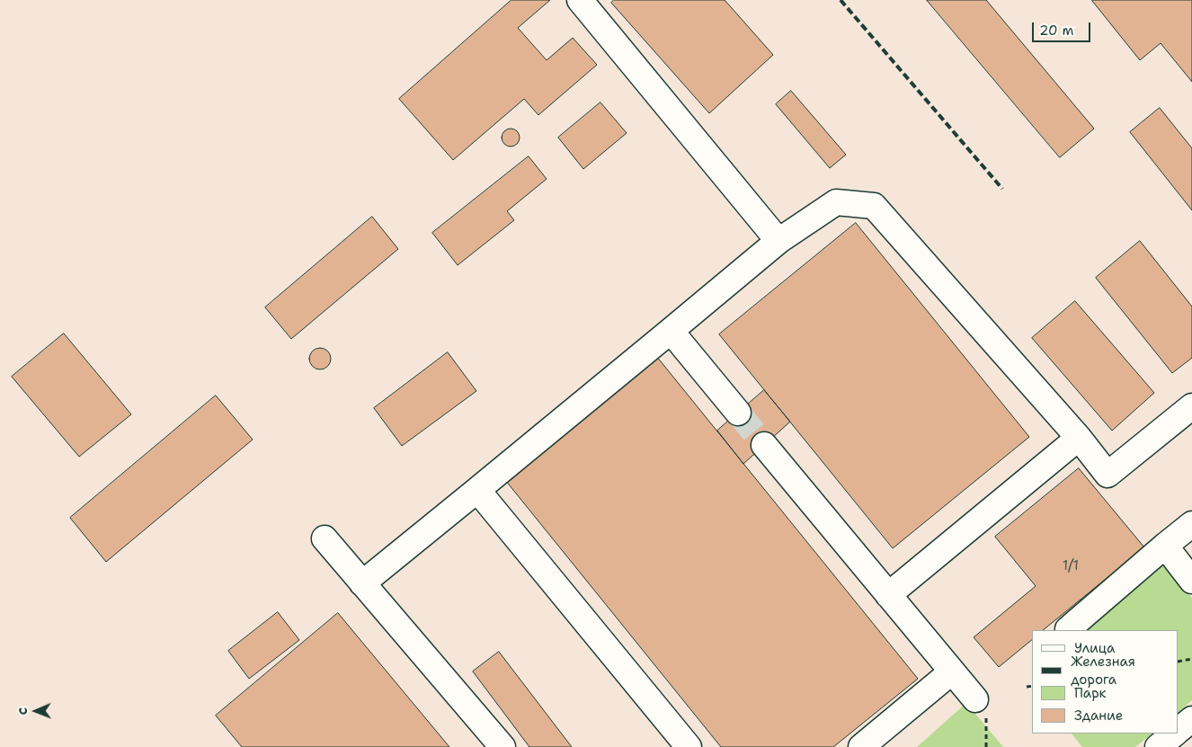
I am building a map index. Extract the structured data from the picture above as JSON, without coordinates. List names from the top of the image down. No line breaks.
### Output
{"house_numbers":["1/1"],"legend":["Улица","Железная дорога","Парк","Здание"],"scale_bar":"20 m","north":"left"}
